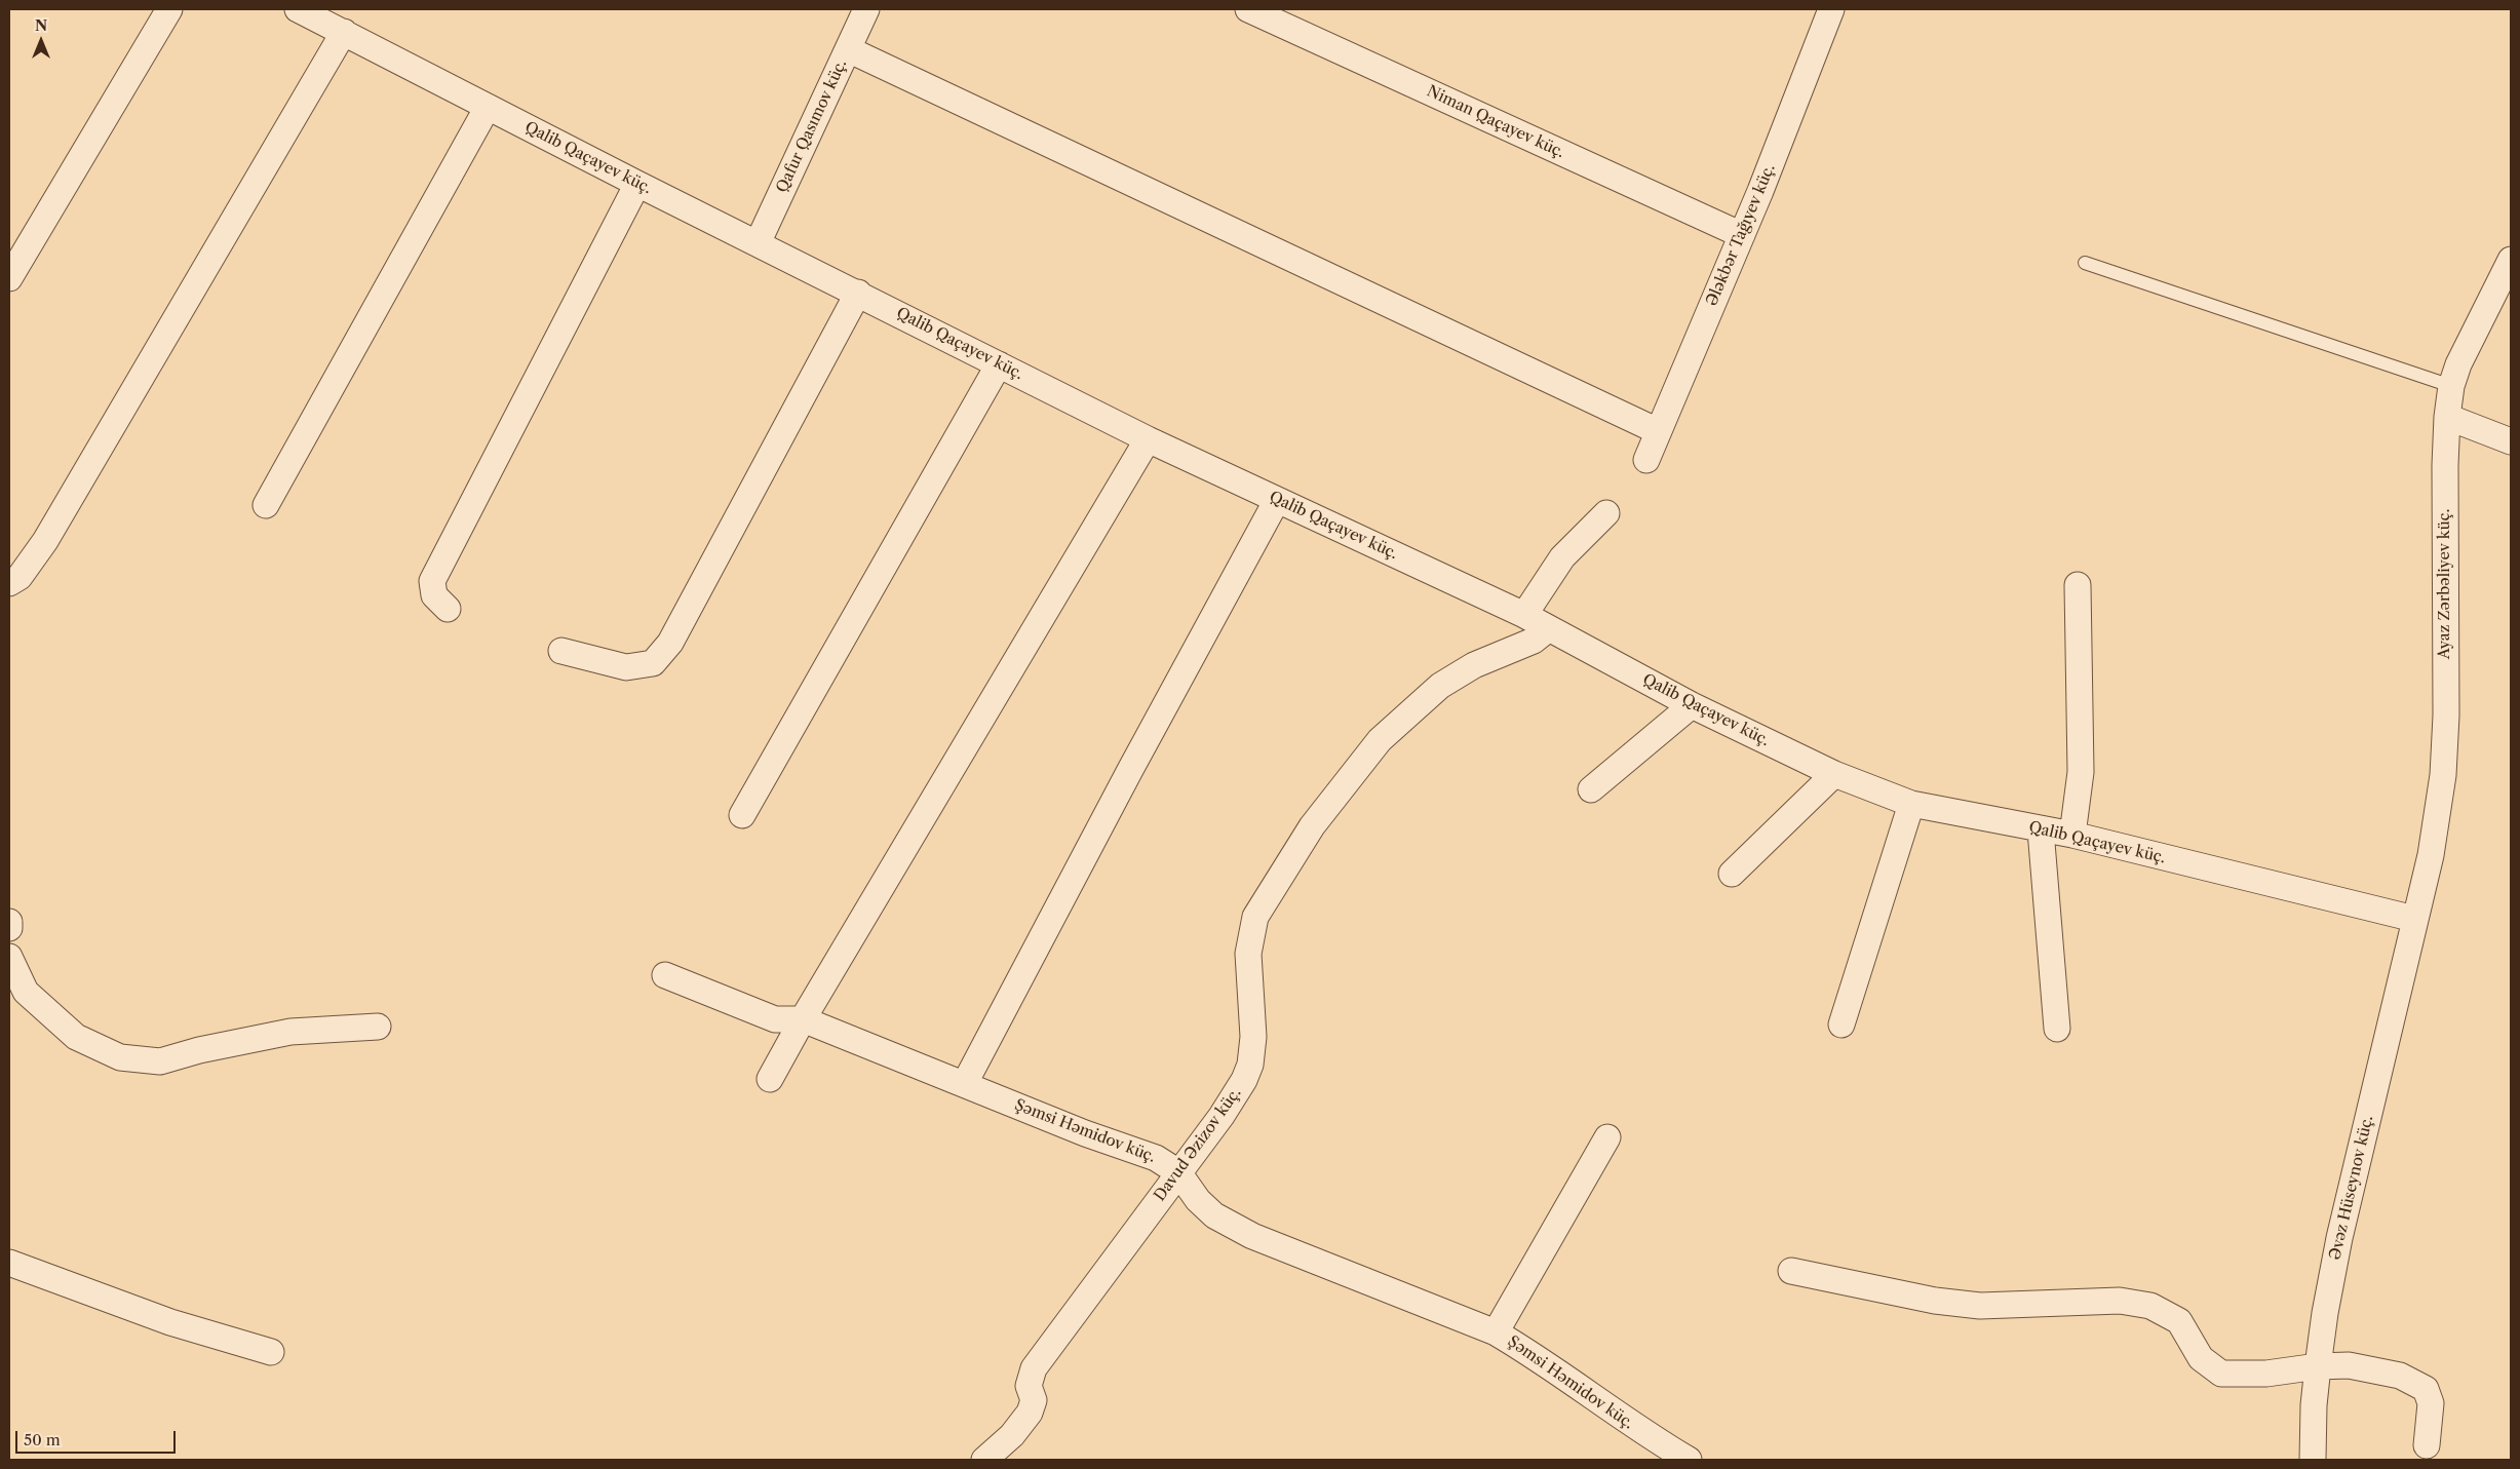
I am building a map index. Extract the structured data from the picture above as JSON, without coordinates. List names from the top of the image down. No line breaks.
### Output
{"streets":{"street":["Niman Qaçayev küç.","Qafur Qasımov küç.","Qalib Qaçayev küç.","Ələkbər Tağıyev küç.","Ayaz Zərbəliyev küç.","Şəmsi Həmidov küç.","Davud Əzizov küç.","Əvəz Hüseynov küç."]},"crossings":[["Niman Qaçayev küç.","Ələkbər Tağıyev küç."],["Qafur Qasımov küç.","Qalib Qaçayev küç."],["Qalib Qaçayev küç.","Ayaz Zərbəliyev küç."],["Qalib Qaçayev küç.","Davud Əzizov küç."],["Qalib Qaçayev küç.","Əvəz Hüseynov küç."],["Ayaz Zərbəliyev küç.","Əvəz Hüseynov küç."],["Şəmsi Həmidov küç.","Davud Əzizov küç."]],"scale_bar":"50 m","north":"top"}
